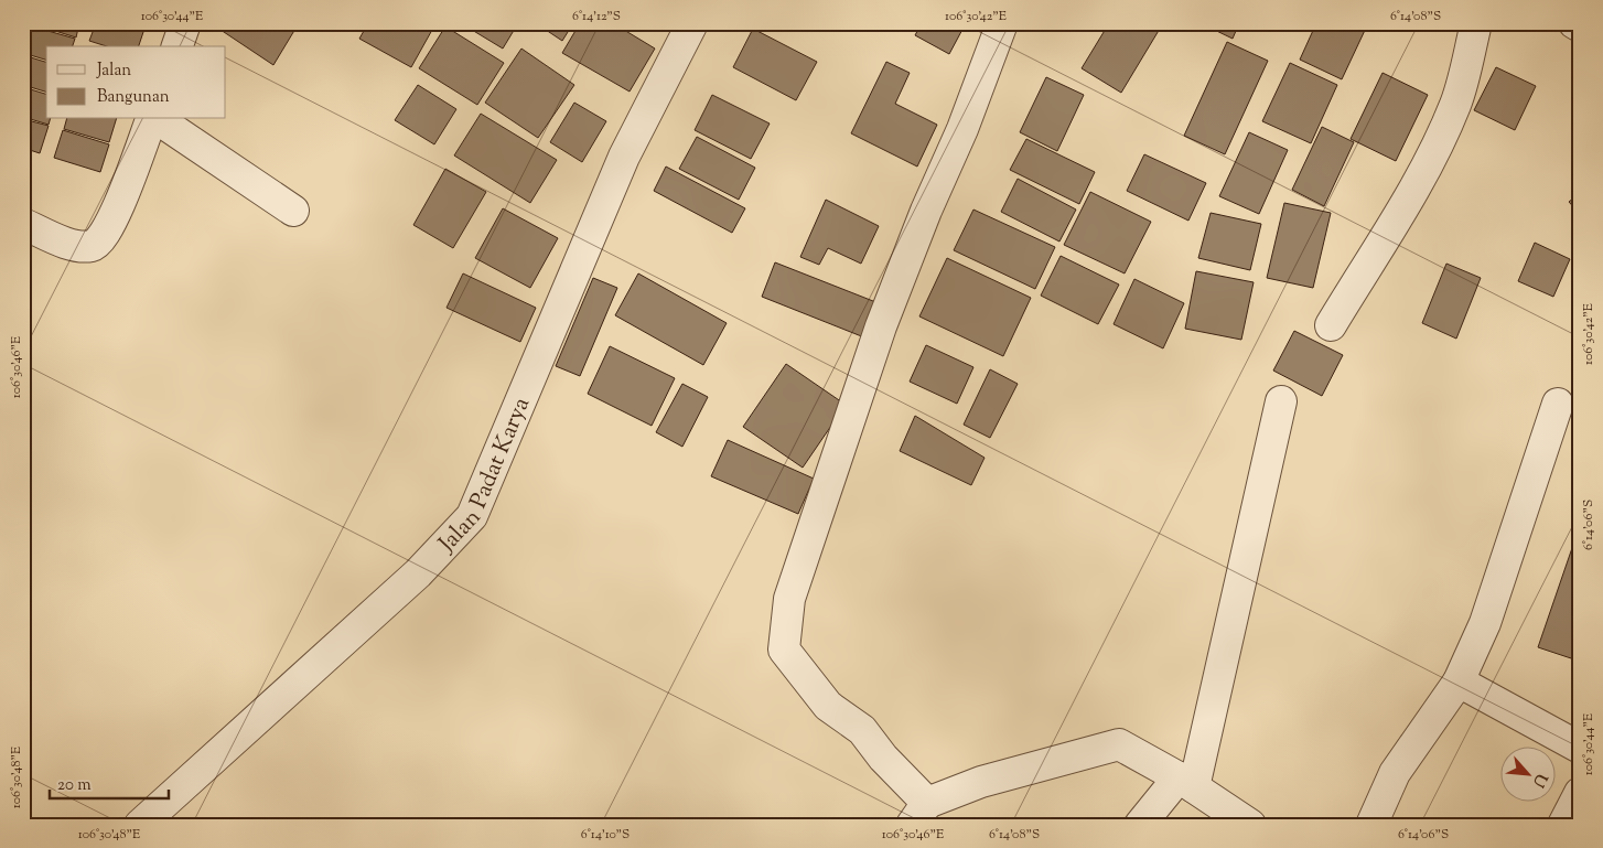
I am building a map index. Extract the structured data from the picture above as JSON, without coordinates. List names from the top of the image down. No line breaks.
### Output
{"streets":{"street":["Jalan Padat Karya"]},"legend":["Jalan","Bangunan"],"scale_bar":"20 m","north":"bottom right","coordinates":["106°30'44\"E","6°14'12\"S","106°30'42\"E","6°14'08\"S","106°30'46\"E","6°14'06\"S","106°30'48\"E","6°14'10\"S"]}
